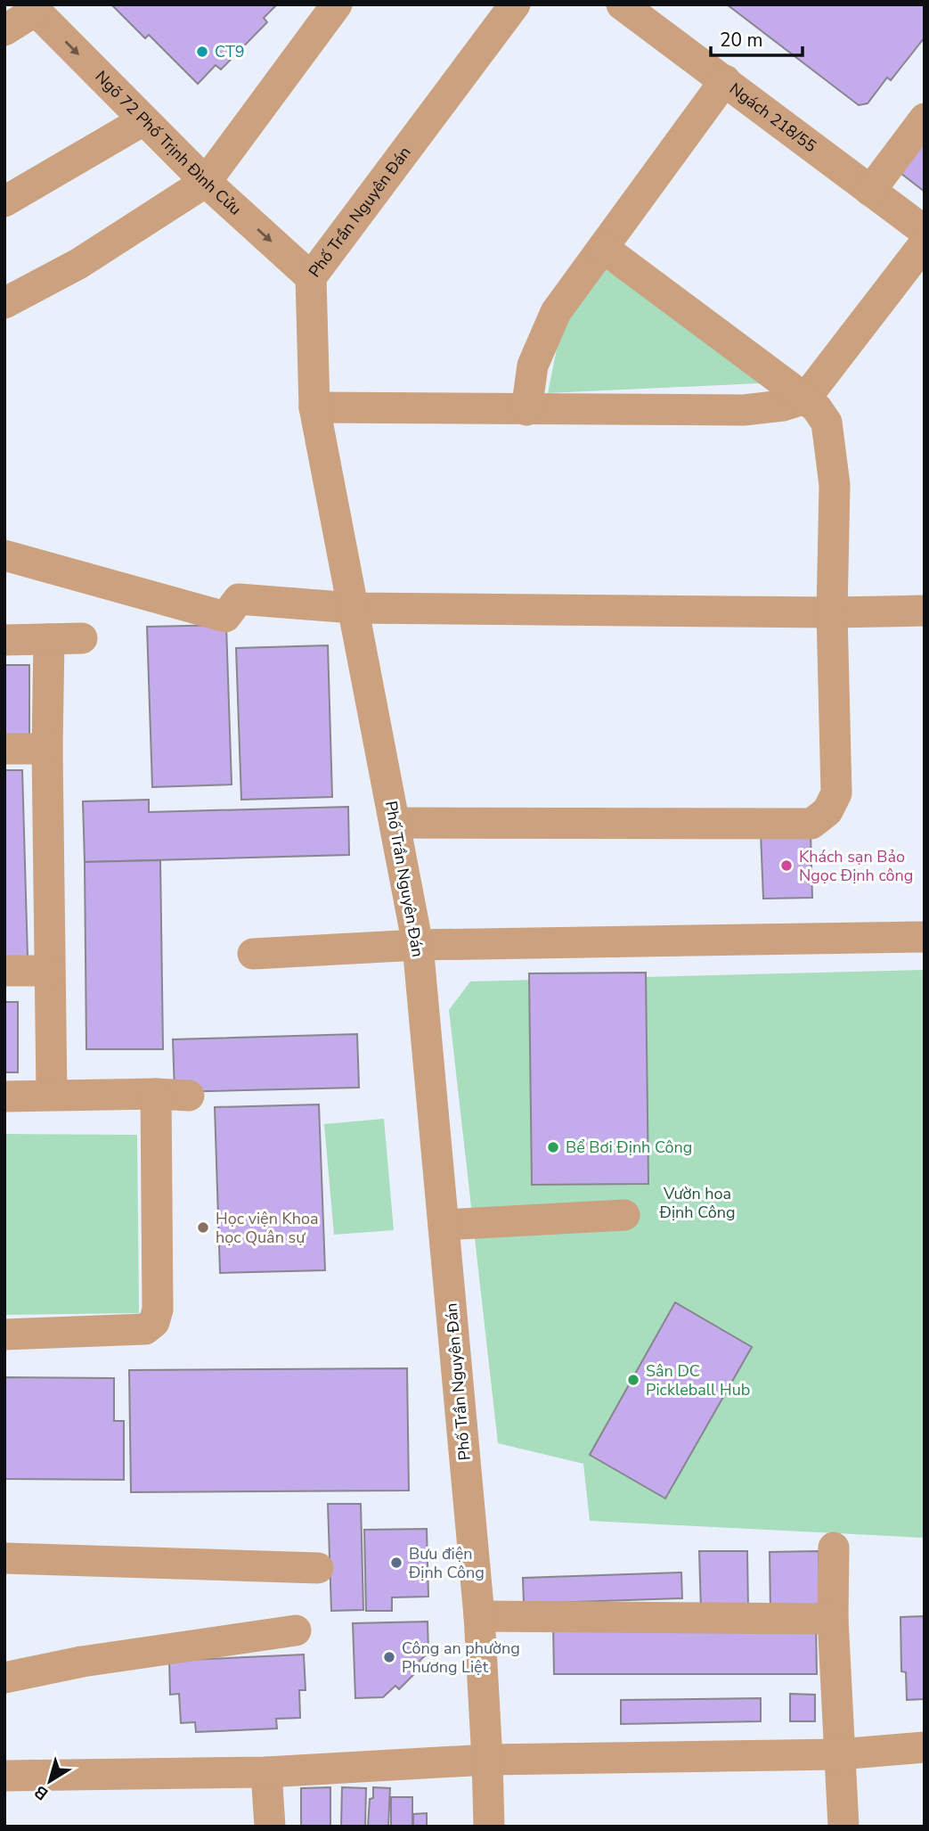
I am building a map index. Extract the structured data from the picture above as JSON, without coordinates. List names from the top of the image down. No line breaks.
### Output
{"streets":{"street":["Ngách 218/55","Ngõ 72 Phố Trịnh Đình Cửu","Phố Trần Nguyên Đán"]},"crossings":[["Ngõ 72 Phố Trịnh Đình Cửu","Phố Trần Nguyên Đán"]],"one_way":["Ngõ 72 Phố Trịnh Đình Cửu"],"parks":["Vườn hoa Định Công"],"places":["CT9","Khách sạn Bảo Ngọc Định công","Bể Bơi Định Công","Học viện Khoa học Quân sự","Sân DC Pickleball Hub","Bưu điện Định Công","Công an phường Phương Liệt"],"scale_bar":"20 m","north":"bottom left"}
